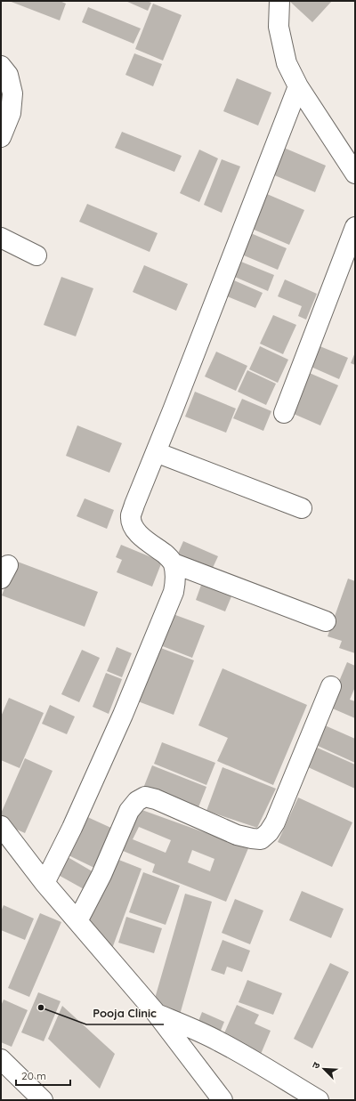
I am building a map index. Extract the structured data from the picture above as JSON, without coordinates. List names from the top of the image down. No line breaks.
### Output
{"places":["Pooja Clinic"],"scale_bar":"20 m","north":"top left"}
